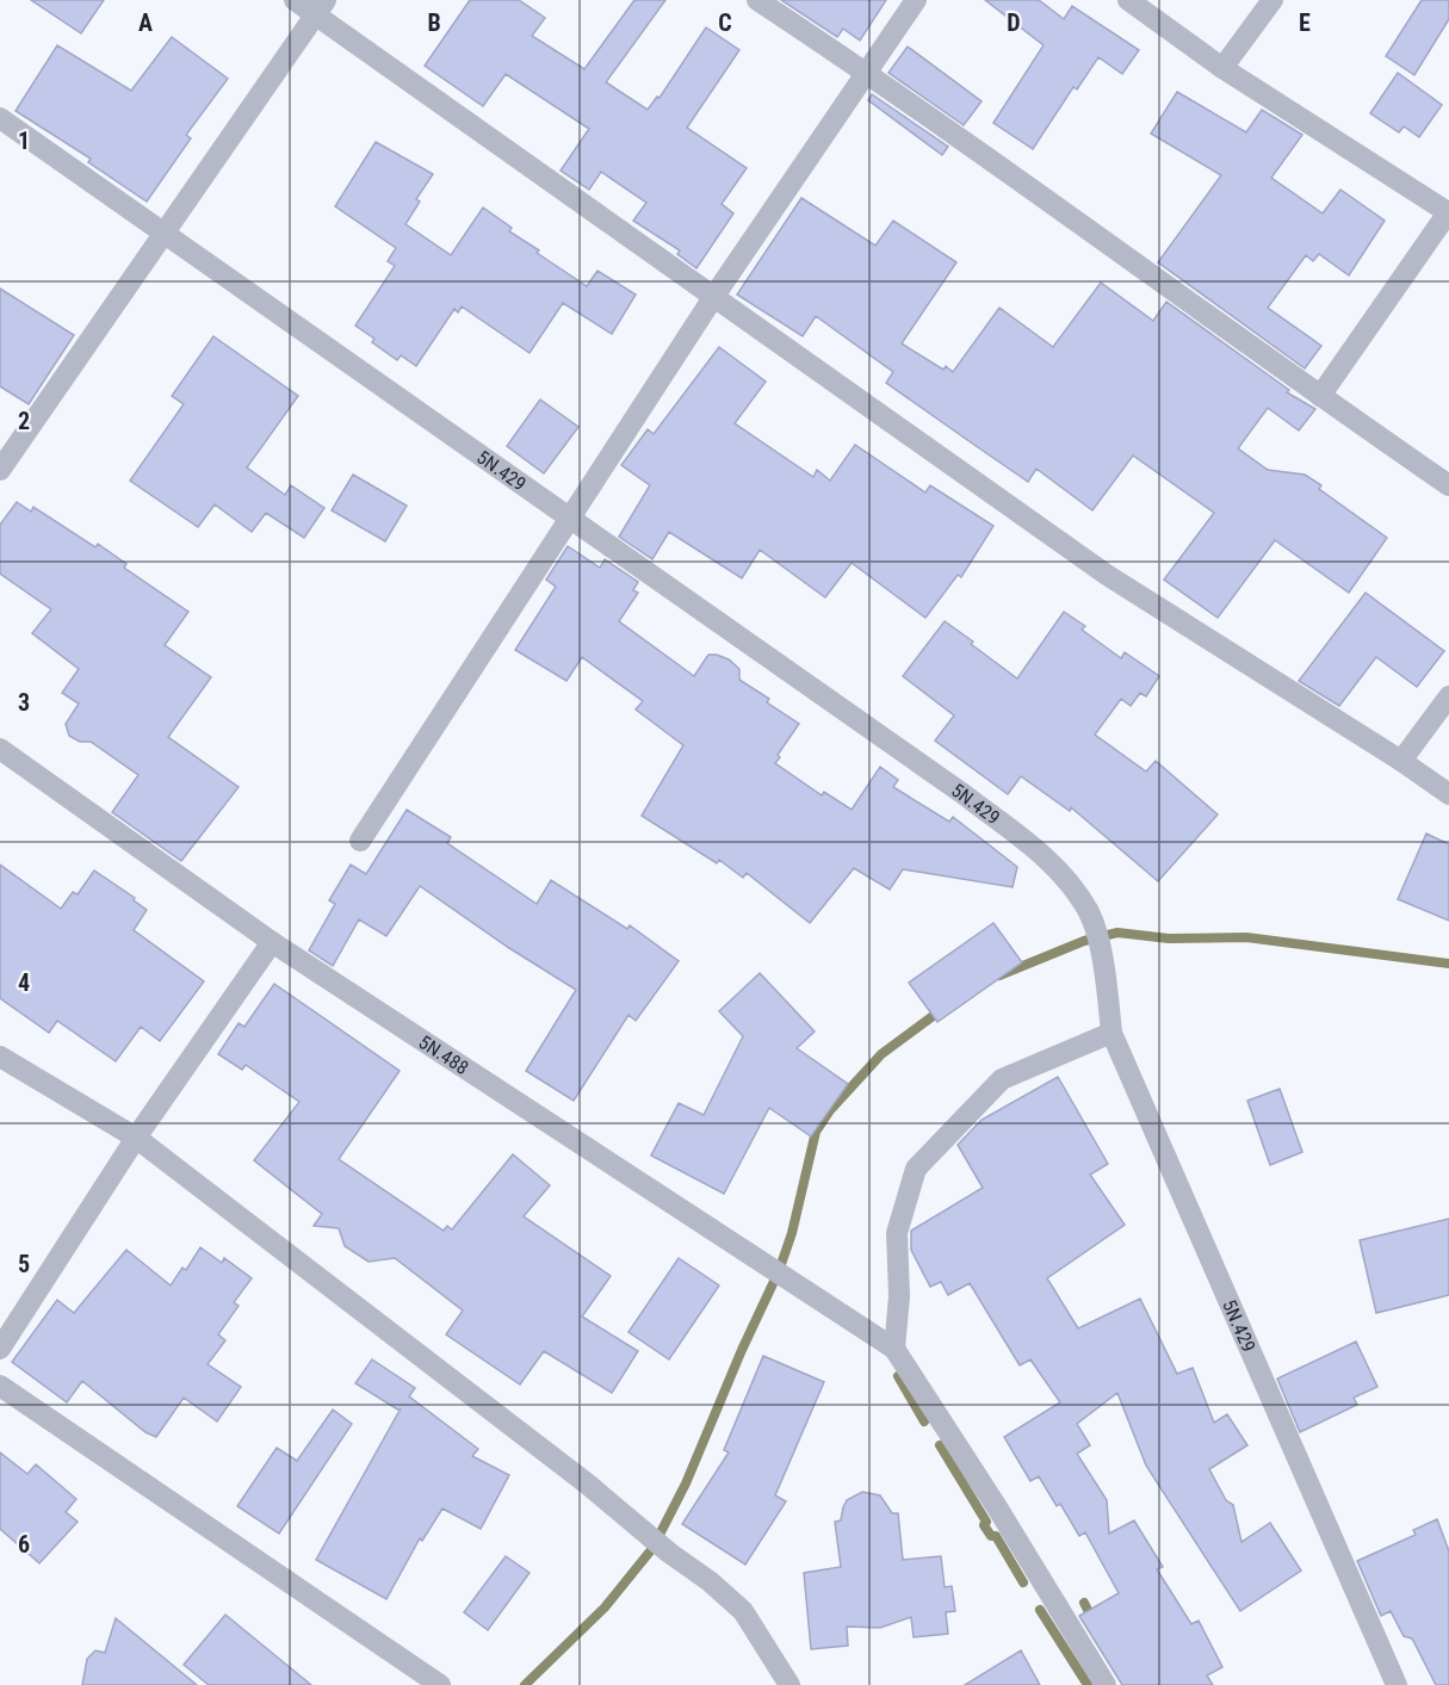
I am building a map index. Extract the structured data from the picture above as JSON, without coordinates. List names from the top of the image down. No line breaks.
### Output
{"streets":{"street":["5N.429","5N.488"]},"grid":{"columns":["A","B","C","D","E"],"rows":["1","2","3","4","5","6"]}}
